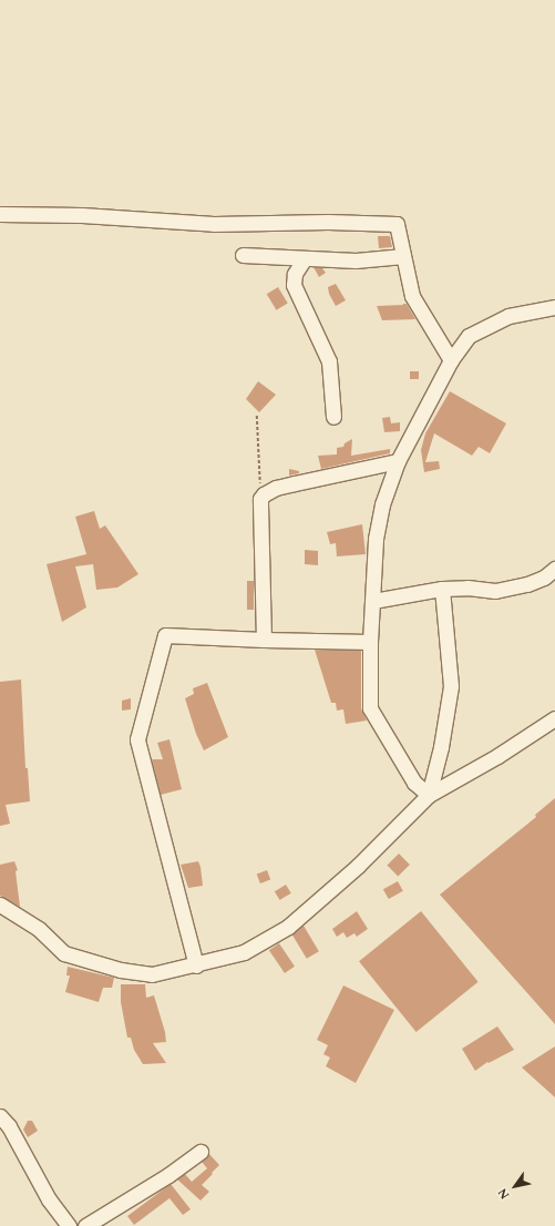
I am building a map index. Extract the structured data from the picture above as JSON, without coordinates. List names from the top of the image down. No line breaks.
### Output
{"north":"bottom left"}
